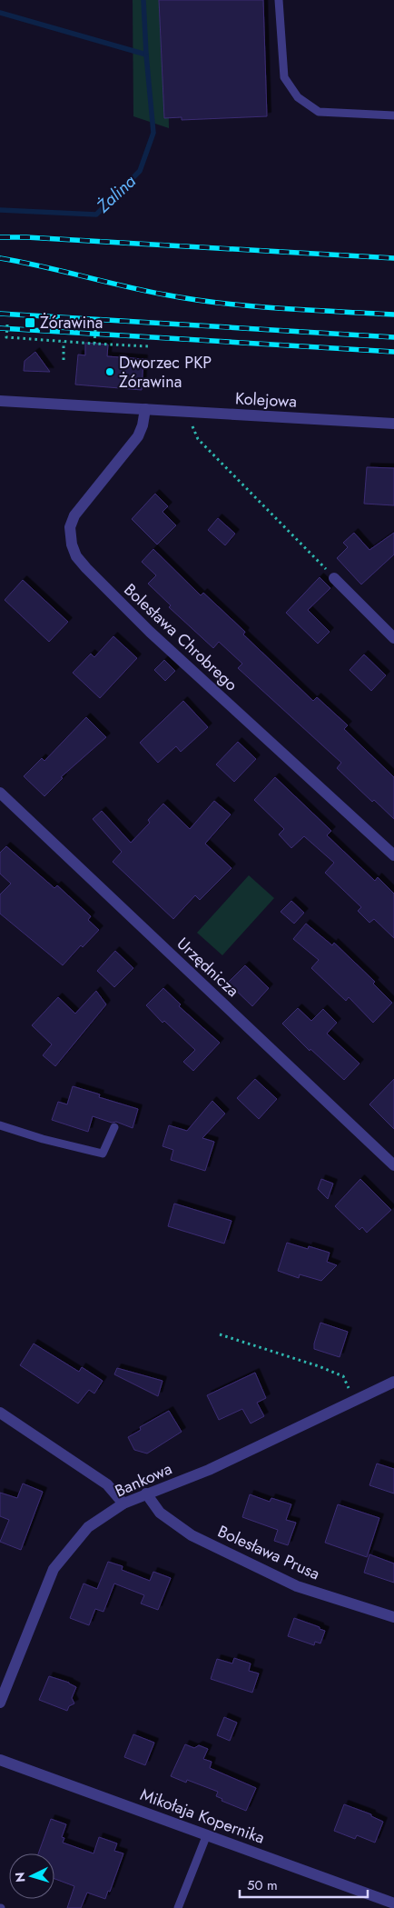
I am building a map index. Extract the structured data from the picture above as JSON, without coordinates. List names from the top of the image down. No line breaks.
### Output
{"streets":{"street":["Kolejowa","Bolesława Chrobrego","Urzędnicza","Bankowa","Bolesława Prusa","Mikołaja Kopernika"]},"crossings":[["Kolejowa","Bolesława Chrobrego"],["Bankowa","Bolesława Prusa"]],"water":["Żalina"],"places":{"transit":["Żórawina"],"other":["Dworzec PKP Żórawina"]},"scale_bar":"50 m","north":"left"}
